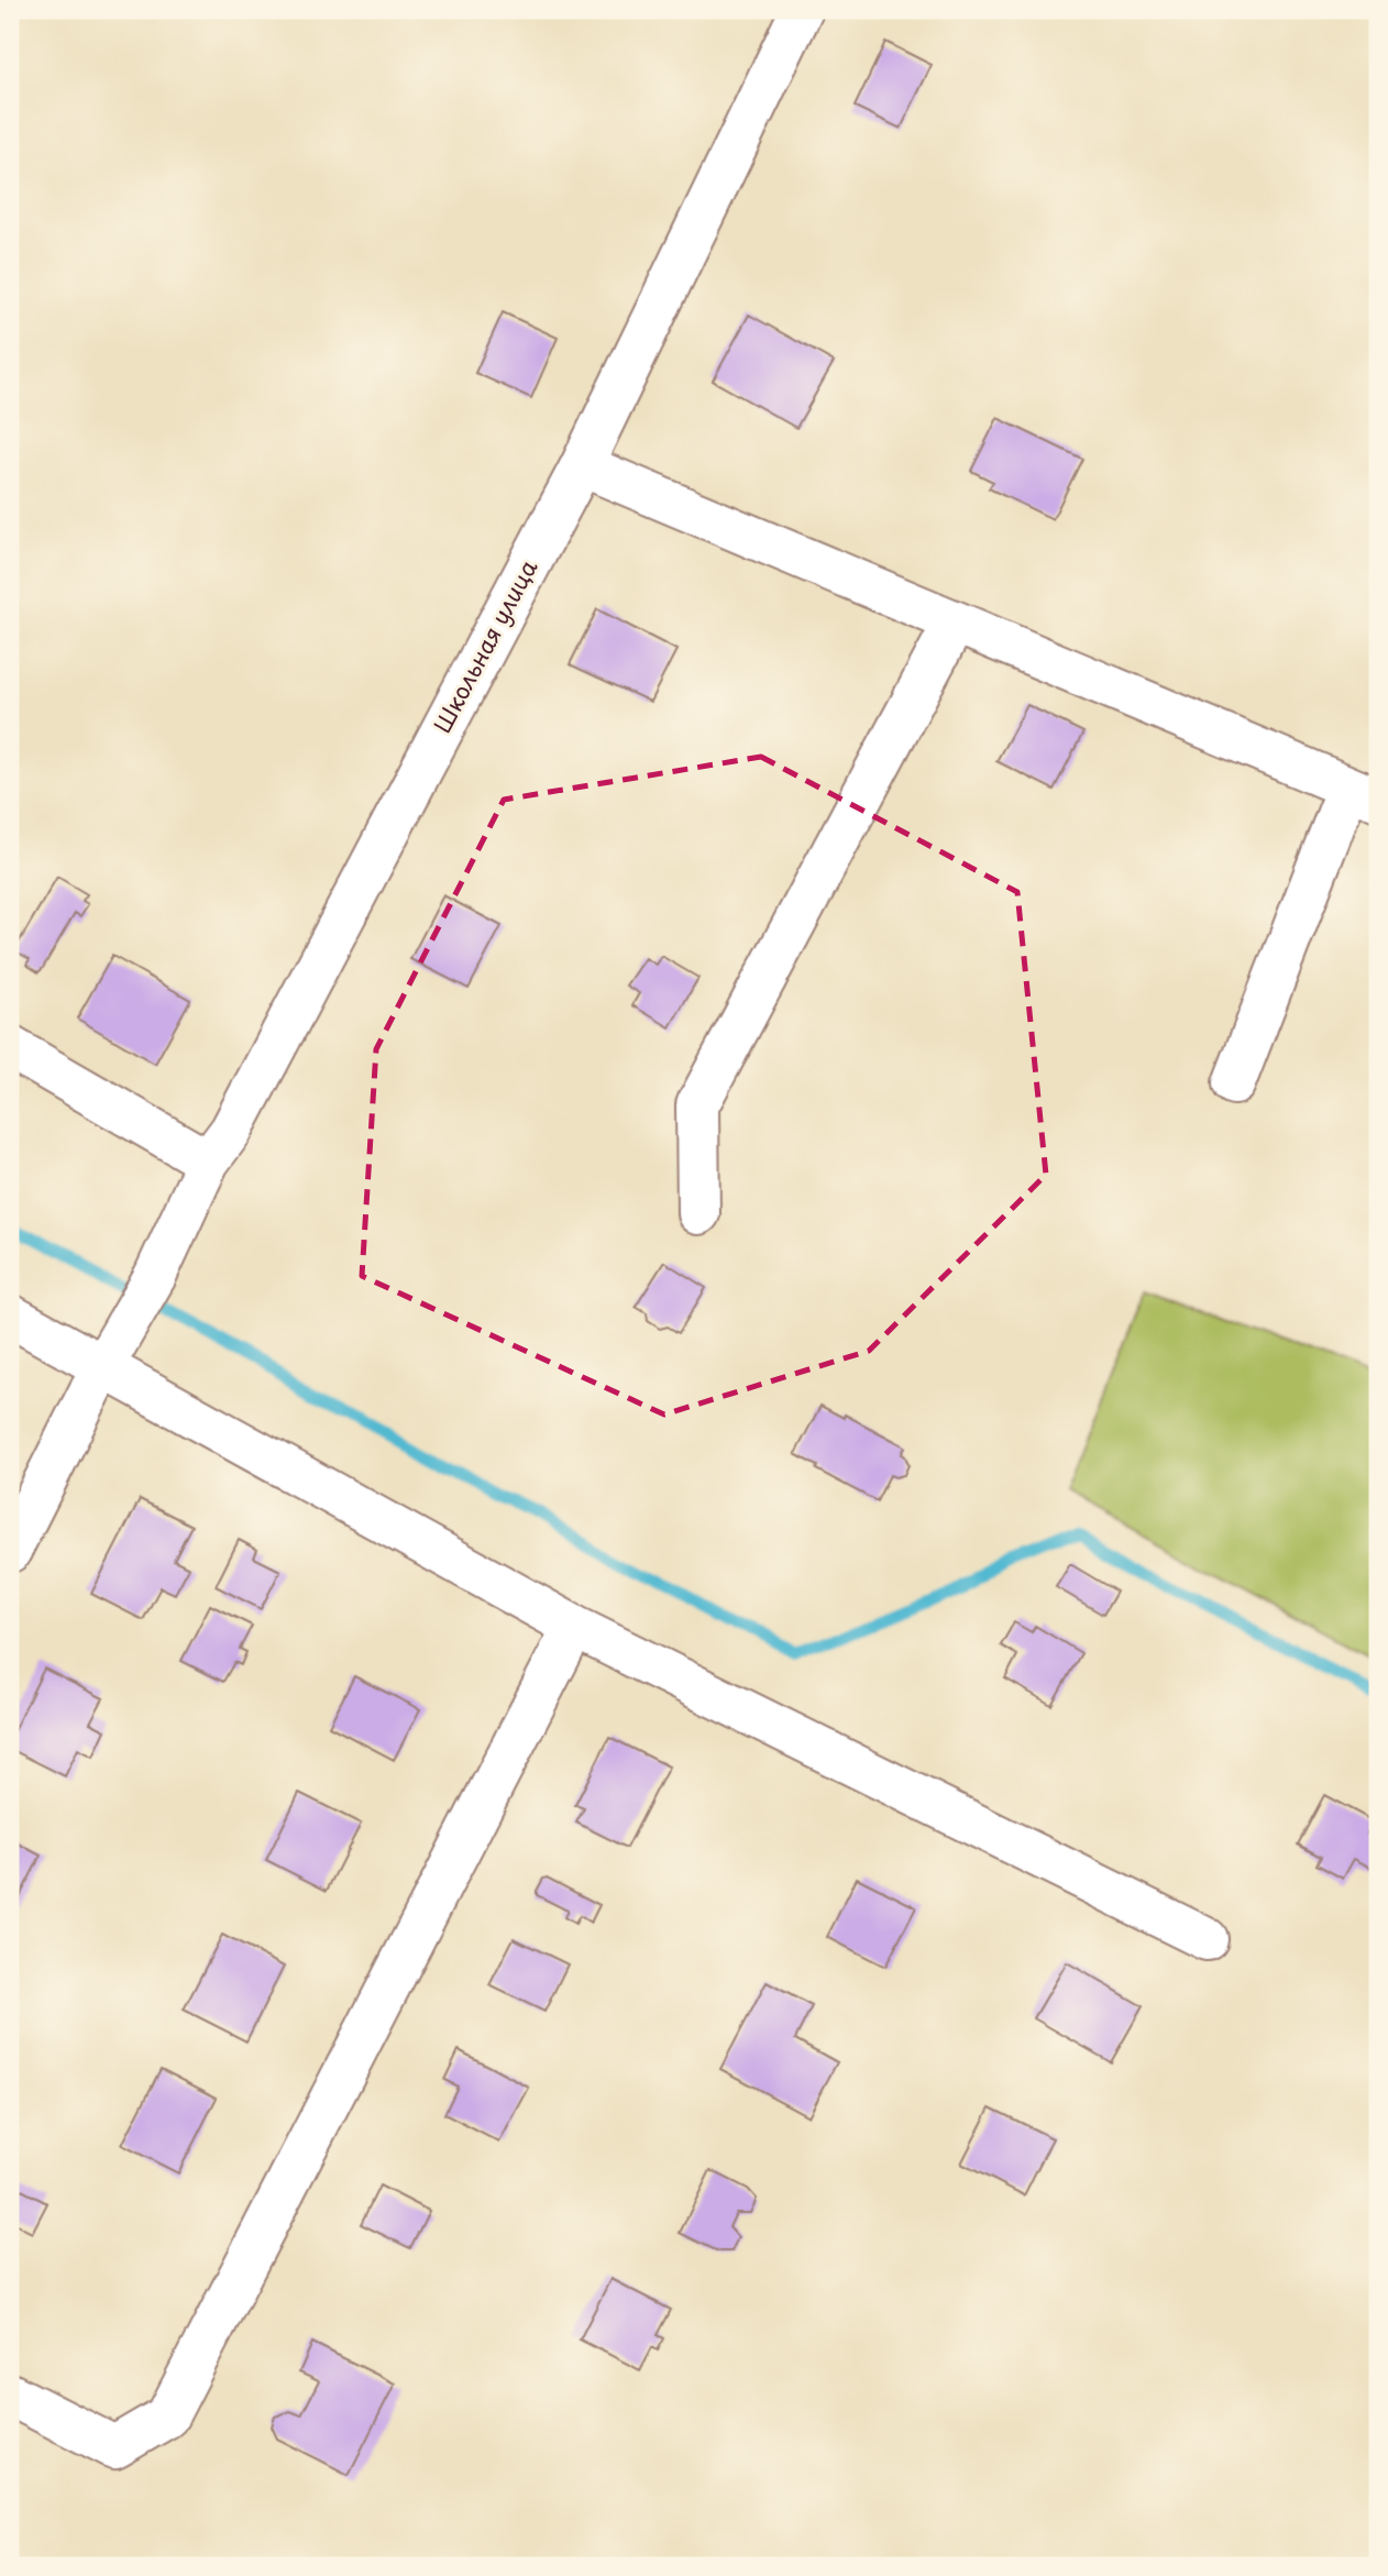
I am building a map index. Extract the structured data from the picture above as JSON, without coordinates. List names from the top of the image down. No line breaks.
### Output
{"streets":{"street":["Школьная улица"]}}
